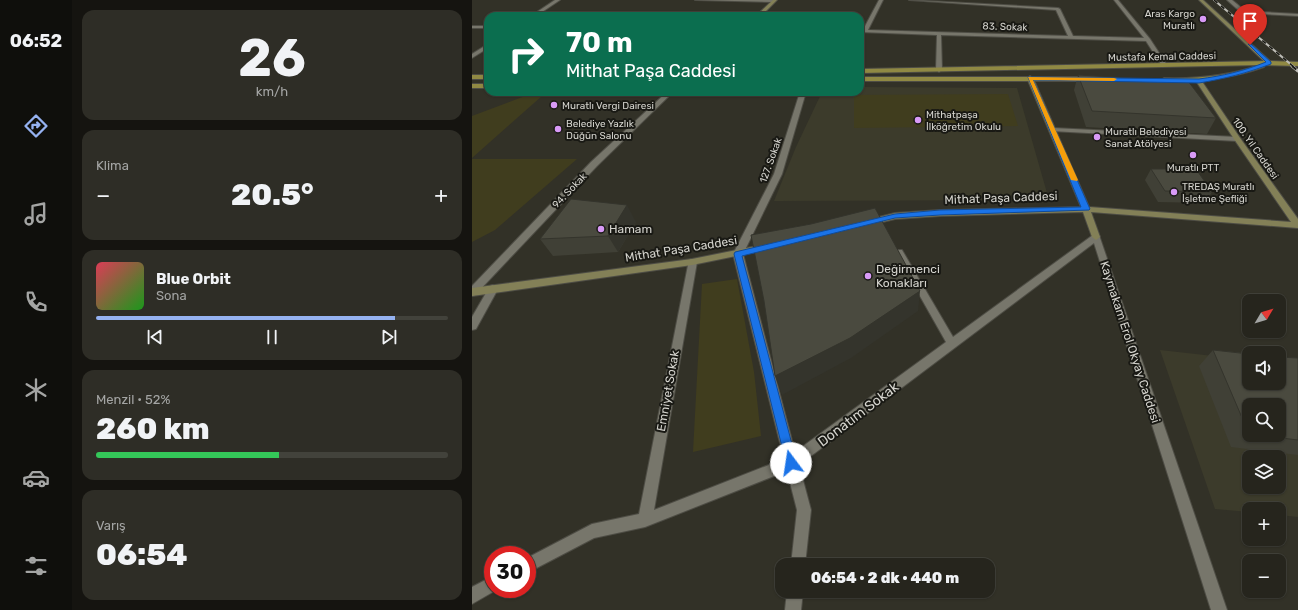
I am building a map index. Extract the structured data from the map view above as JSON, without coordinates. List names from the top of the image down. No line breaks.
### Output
{"streets":{"main road":["Mustafa Kemal Caddesi"],"street":["83. Sokak","100. Yıl Caddesi","127. Sokak","94. Sokak","Mithat Paşa Caddesi","Kaymakam Erol Okyay Caddesi","Emniyet Sokak","Donatım Sokak"]},"crossings":[["Mustafa Kemal Caddesi","100. Yıl Caddesi"],["100. Yıl Caddesi","Mithat Paşa Caddesi"],["127. Sokak","Mithat Paşa Caddesi"],["94. Sokak","Mithat Paşa Caddesi"],["Mithat Paşa Caddesi","Kaymakam Erol Okyay Caddesi"],["Mithat Paşa Caddesi","Emniyet Sokak"],["Kaymakam Erol Okyay Caddesi","Donatım Sokak"],["Emniyet Sokak","Donatım Sokak"]],"places":["Aras Kargo Muratlı","Muratlı Vergi Dairesi","Mithatpaşa İlköğretim Okulu","Belediye Yazlık Düğün Salonu","Muratlı Belediyesi Sanat Atölyesi","Muratlı PTT","TREDAŞ Muratlı İşletme Şefliği","Hamam","Değirmenci Konakları"],"north":"top right","page":{"tabs":"06:52","tile":[["26","km/h"],"Klima",["Menzil · 52%","260 km"],["Varış","06:54"]],"turn":["70 m","Mithat Paşa Caddesi"],"heat":["−","20.5°","+"],"song":["Blue Orbit","Sona"],"map_buttons":["+","−"],"limit":"30","trip":"06:54 · 2 dk · 440 m"}}
